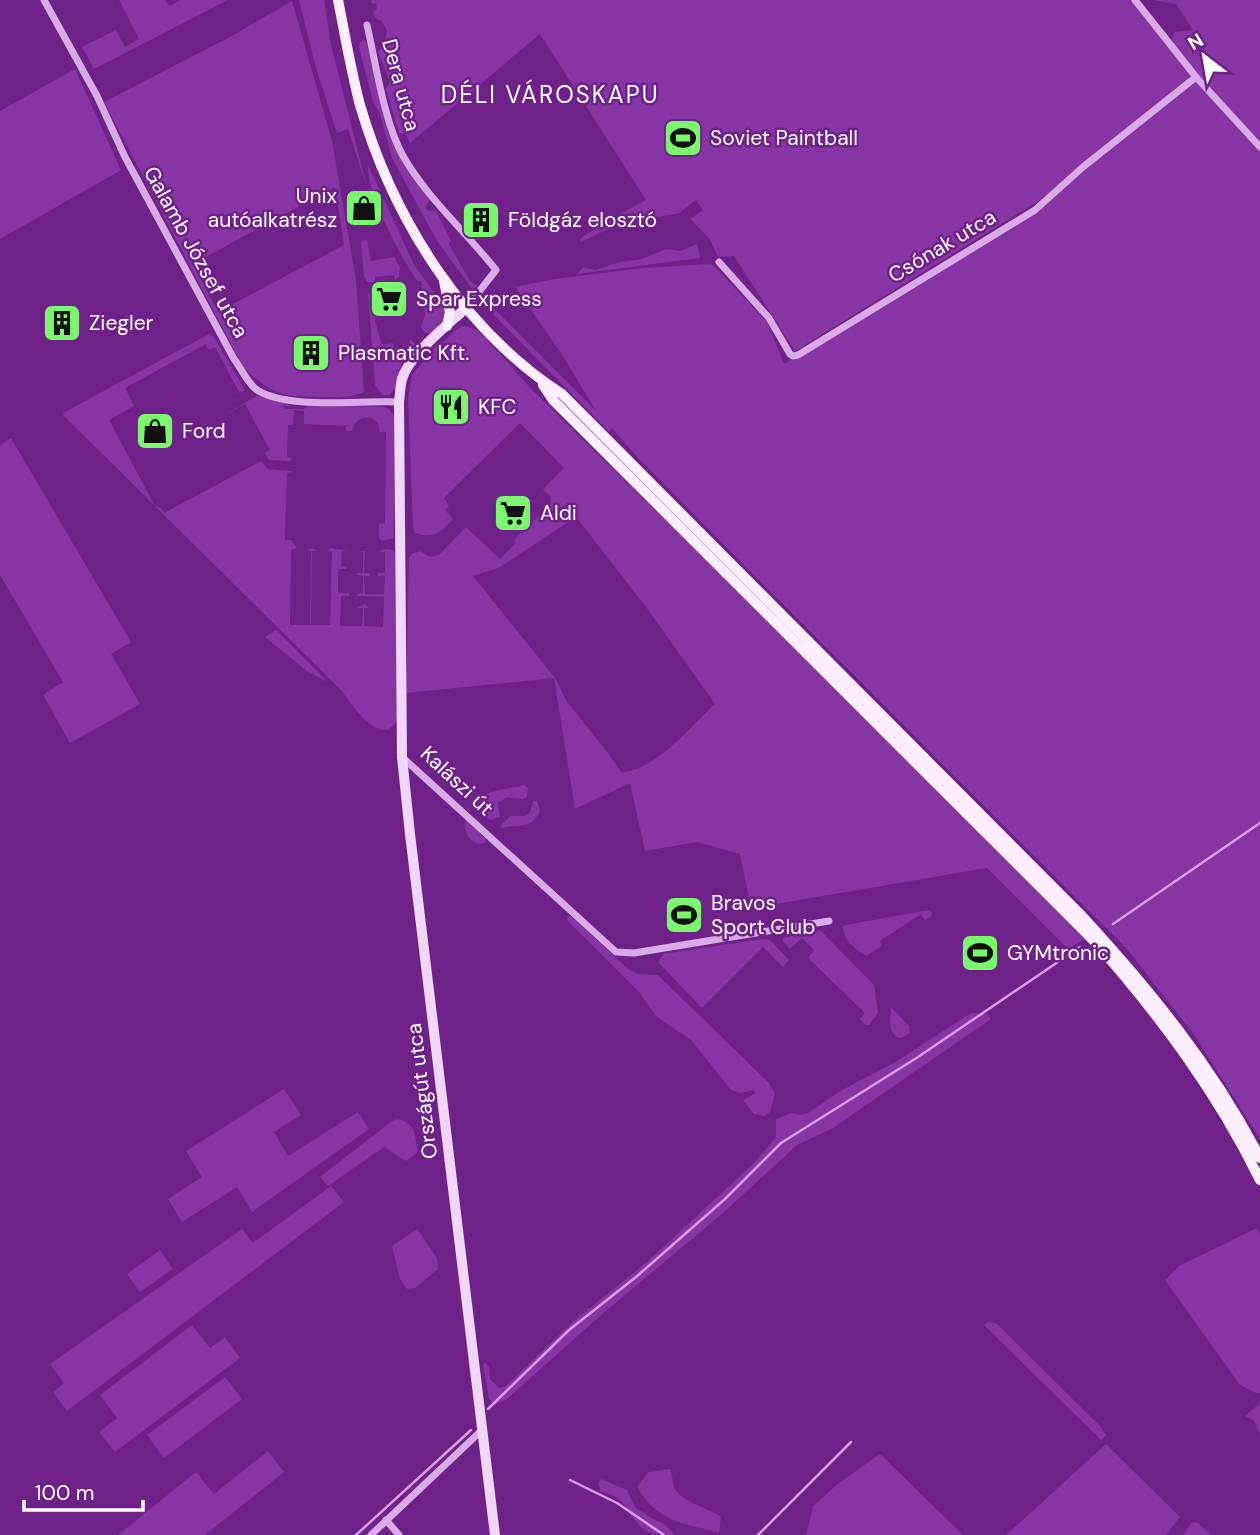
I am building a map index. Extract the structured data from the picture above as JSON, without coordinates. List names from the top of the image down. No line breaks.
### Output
{"streets":{"main road":["Kalászi út","Országút utca"],"street":["Dera utca","Csónak utca","Galamb József utca"]},"crossings":[["Dera utca","Kalászi út"],["Galamb József utca","Kalászi út"],["Kalászi út","Országút utca"]],"districts":["DÉLI VÁROSKAPU"],"places":{"sports":["Soviet Paintball","Bravos Sport Club","GYMtronic"],"shop":["Unix autóalkatrész","Ford"],"building":["Földgáz elosztó","Ziegler","Plasmatic Kft."],"supermarket":["Spar Express","Aldi"],"restaurant":["KFC"]},"scale_bar":"100 m","north":"top left"}
